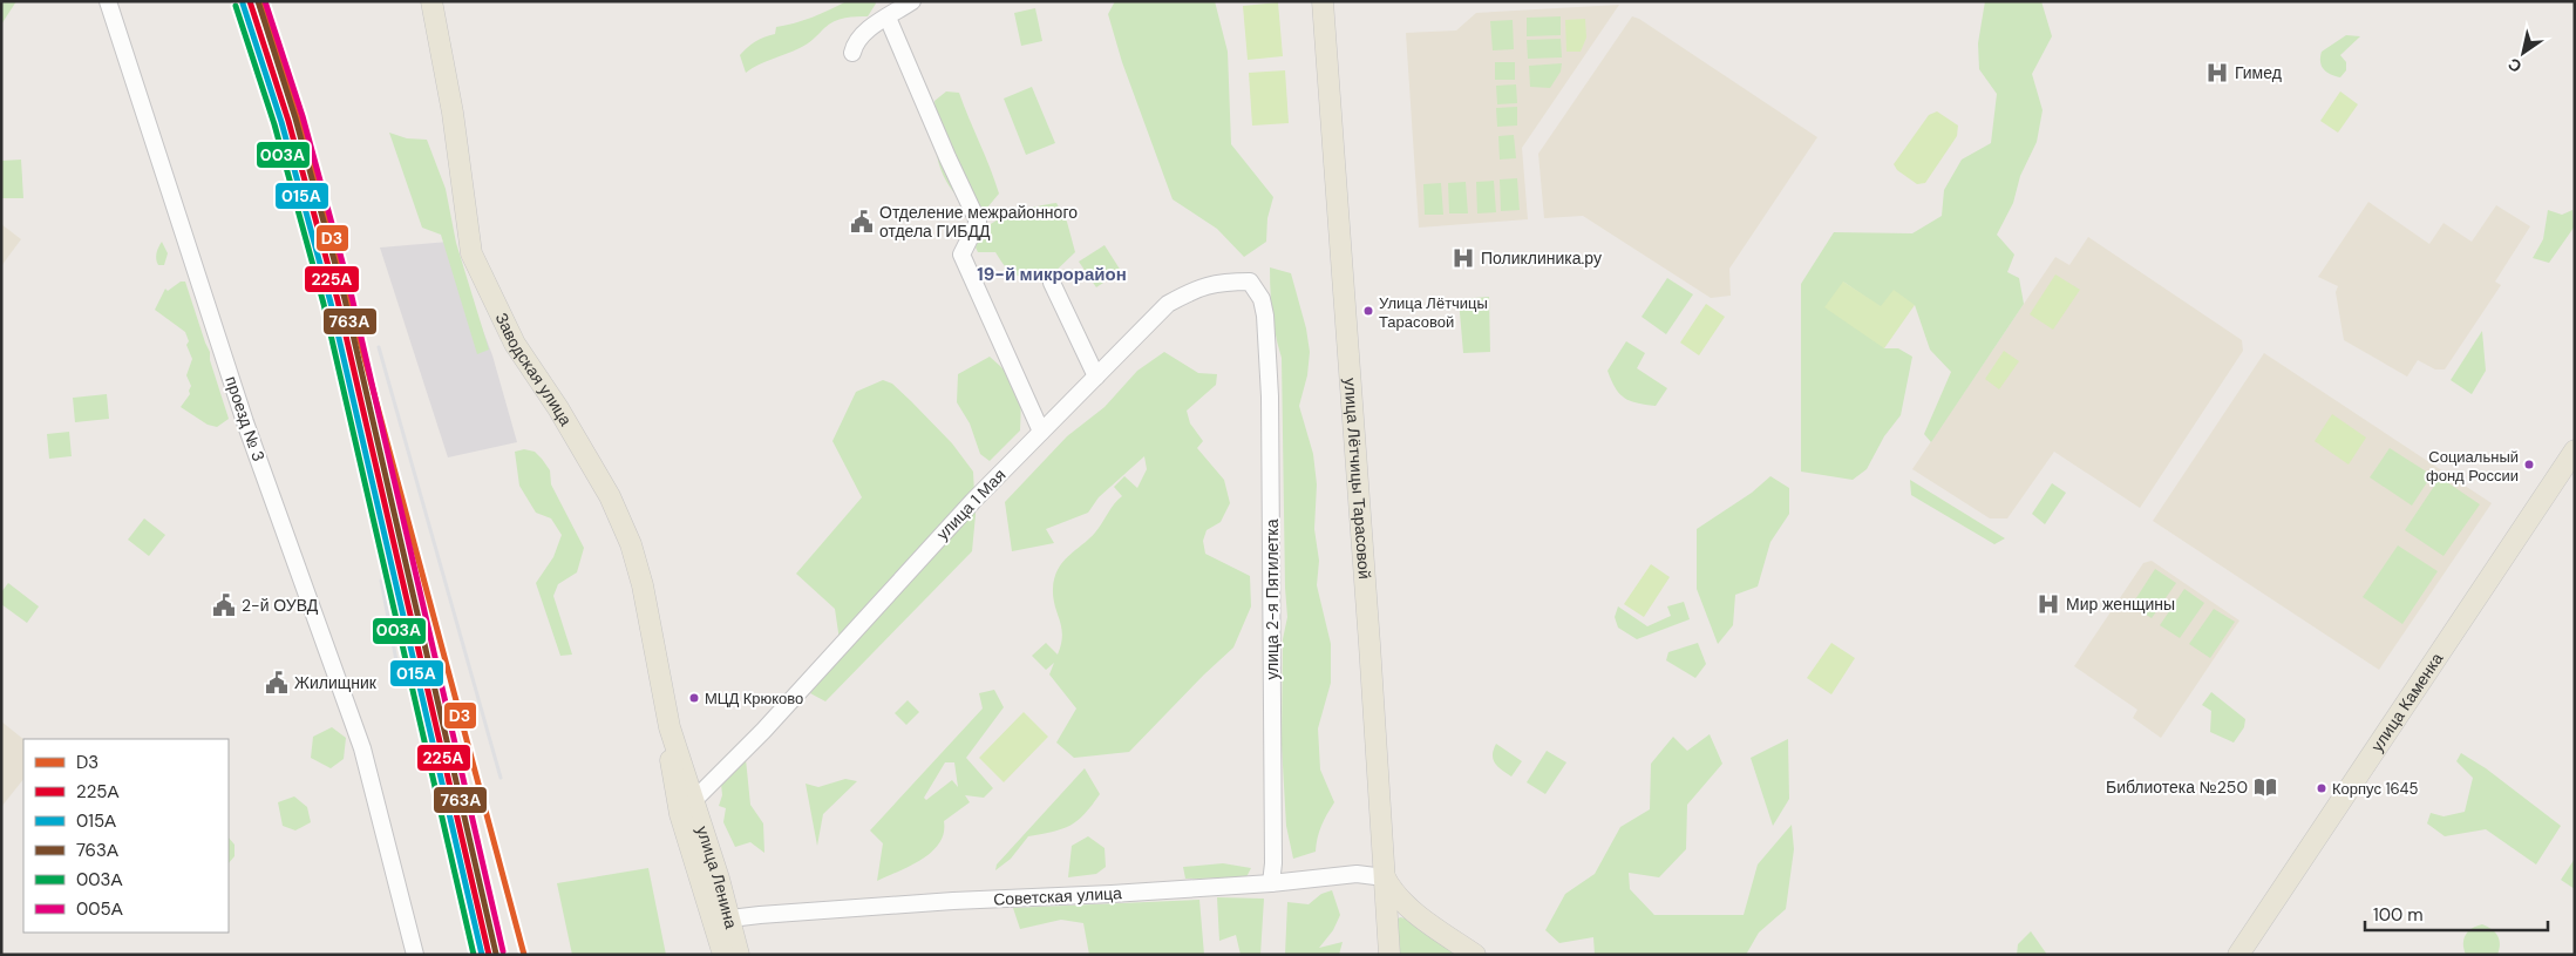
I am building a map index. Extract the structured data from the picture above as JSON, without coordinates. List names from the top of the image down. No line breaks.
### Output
{"streets":{"main road":["Заводская улица","улица Лётчицы Тарасовой","улица Каменка","улица Ленина"],"street":["проезд № 3","улица 1 Мая","улица 2-я Пятилетка","Советская улица"]},"crossings":[["Заводская улица","улица 1 Мая"],["Заводская улица","улица Ленина"],["улица Лётчицы Тарасовой","Советская улица"],["улица 1 Мая","улица 2-я Пятилетка"],["улица 1 Мая","улица Ленина"],["улица 2-я Пятилетка","Советская улица"],["улица Ленина","Советская улица"]],"districts":["19-й микрорайон"],"places":{"hospital":["Гимед","Поликлиника.ру","Мир женщины"],"public building":["Отделение межрайонного отдела ГИБДД","2-й ОУВД","Жилищник"],"other":["Улица Лётчицы Тарасовой","Социальный фонд России","МЦД Крюково","Корпус 1645"],"library":["Библиотека №250"]},"lines":["transit line D3","transit line 225А","transit line 763А","transit line 005А","transit line 015А","transit line 003А"],"legend":["D3","225А","015А","763А","003А","005А"],"scale_bar":"100 m","north":"bottom left"}
